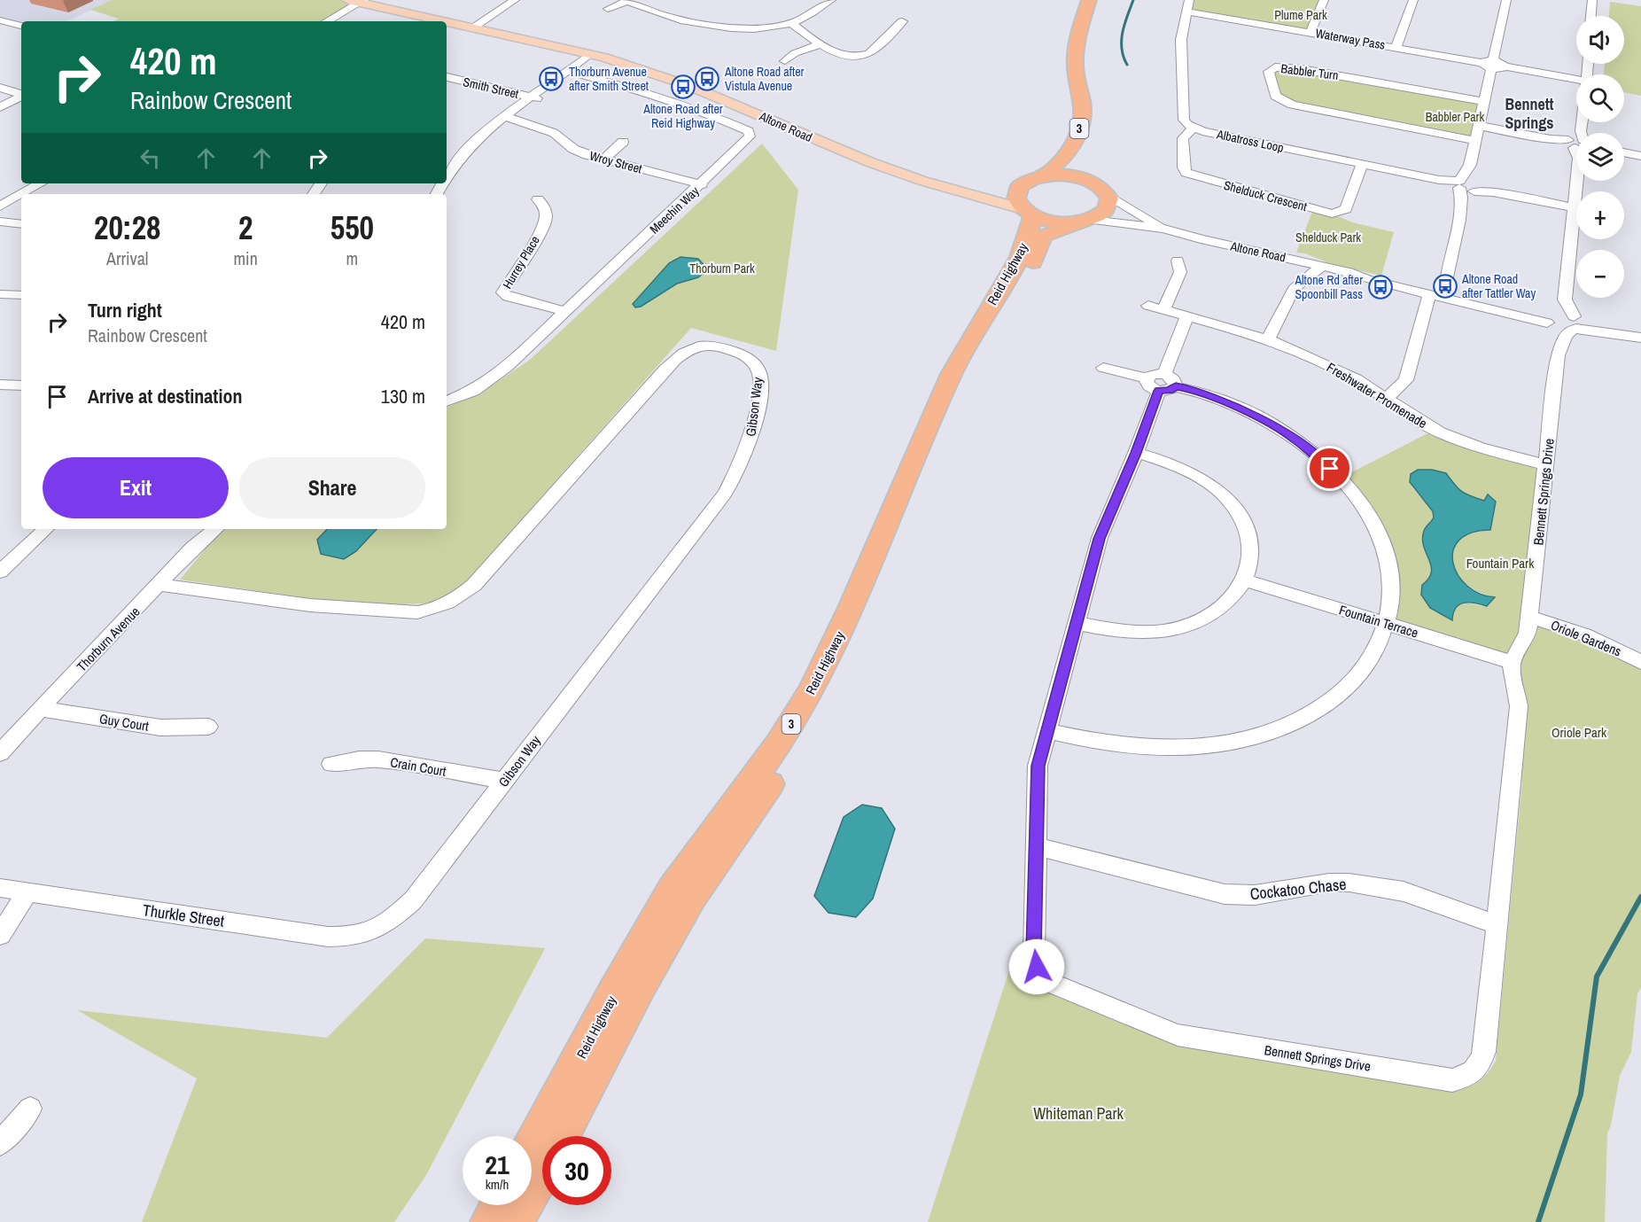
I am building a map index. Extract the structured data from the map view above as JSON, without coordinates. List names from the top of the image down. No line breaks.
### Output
{"streets":{"highway":["3","Reid Highway"],"main road":["Altone Road"],"street":["Waterway Pass","Babbler Turn","Smith Street","Albatross Loop","Wroy Street","Shelduck Crescent","Meechin Way","Hurrey Place","Freshwater Promenade","Gibson Way","Bennett Springs Drive","Fountain Terrace","Oriole Gardens","Thorburn Avenue","Guy Court","Crain Court","Cockatoo Chase","Thurkle Street"]},"crossings":[["Altone Road","Reid Highway"],["Albatross Loop","Shelduck Crescent"],["Wroy Street","Meechin Way"],["Meechin Way","Hurrey Place"],["Freshwater Promenade","Bennett Springs Drive"],["Gibson Way","Thorburn Avenue"],["Gibson Way","Crain Court"],["Gibson Way","Thurkle Street"],["Bennett Springs Drive","Fountain Terrace"],["Bennett Springs Drive","Oriole Gardens"],["Bennett Springs Drive","Cockatoo Chase"],["Thorburn Avenue","Guy Court"]],"districts":["Bennett Springs"],"parks":["Plume Park","Babbler Park","Shelduck Park","Thorburn Park","Fountain Park","Oriole Park","Whiteman Park"],"places":{"bus stop":["Thorburn Avenue after Smith Street","Altone Road after Vistula Avenue","Altone Road after Reid Highway","Altone Road after Tattler Way","Altone Rd after Spoonbill Pass"]},"page":{"map_buttons":["+","−"],"turn":["420 m","Rainbow Crescent"],"eta":["20:28","Arrival","2","min","550","m"],"list":[{"name":"Turn right","note":"Rainbow Crescent","value":"420 m"},{"name":"Arrive at destination","value":"130 m"}],"buttons":["Exit","Share"],"speed":"21 km/h","limit":"30"}}
